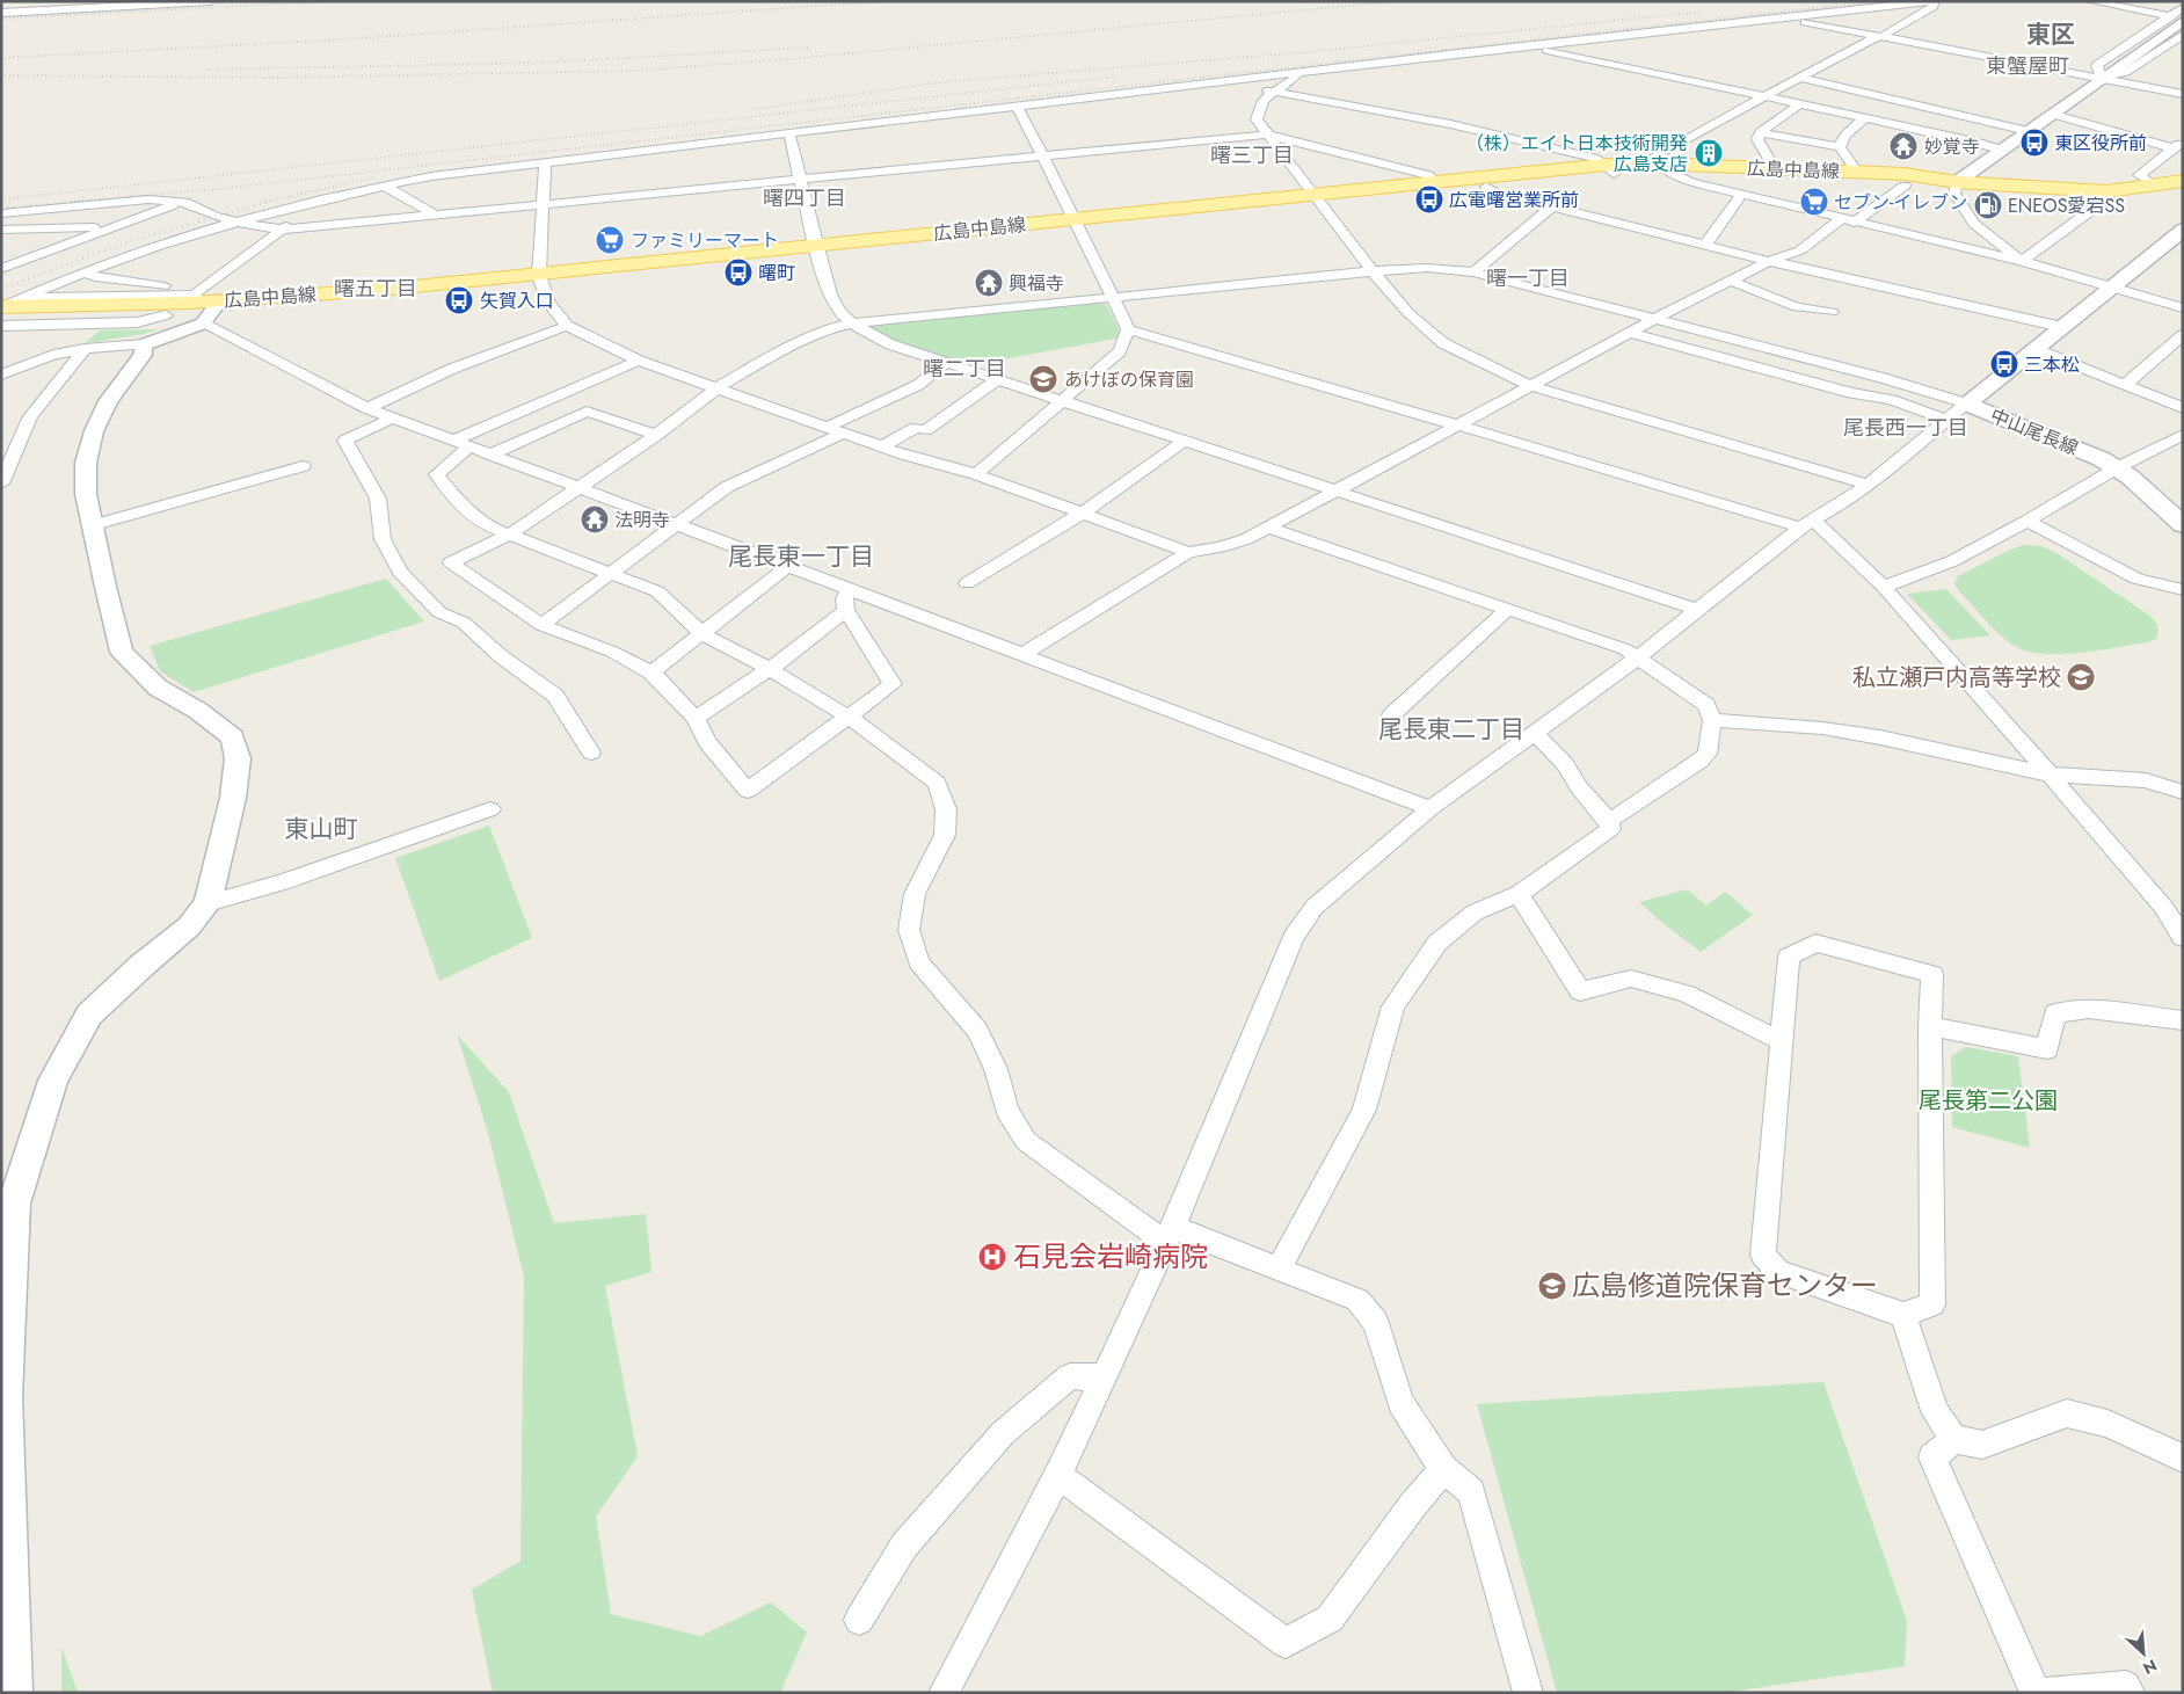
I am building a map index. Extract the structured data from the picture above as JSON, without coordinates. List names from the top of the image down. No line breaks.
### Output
{"streets":{"main road":["広島中島線","中山尾長線"]},"districts":["東区","東蟹屋町","曙三丁目","曙四丁目","曙一丁目","曙五丁目","曙二丁目","尾長西一丁目","尾長東一丁目","尾長東二丁目","東山町"],"parks":["尾長第二公園"],"places":{"bus stop":["東区役所前","広電曙営業所前","曙町","矢賀入口","三本松"],"temple":["妙覚寺","興福寺","法明寺"],"building":["（株）エイト日本技術開発 広島支店"],"supermarket":["セブン-イレブン","ファミリーマート"],"fuel station":["ENEOS愛宕SS"],"school or university":["あけぼの保育園","私立瀬戸内高等学校","広島修道院保育センター"],"hospital":["石見会岩崎病院"]},"north":"bottom right"}
